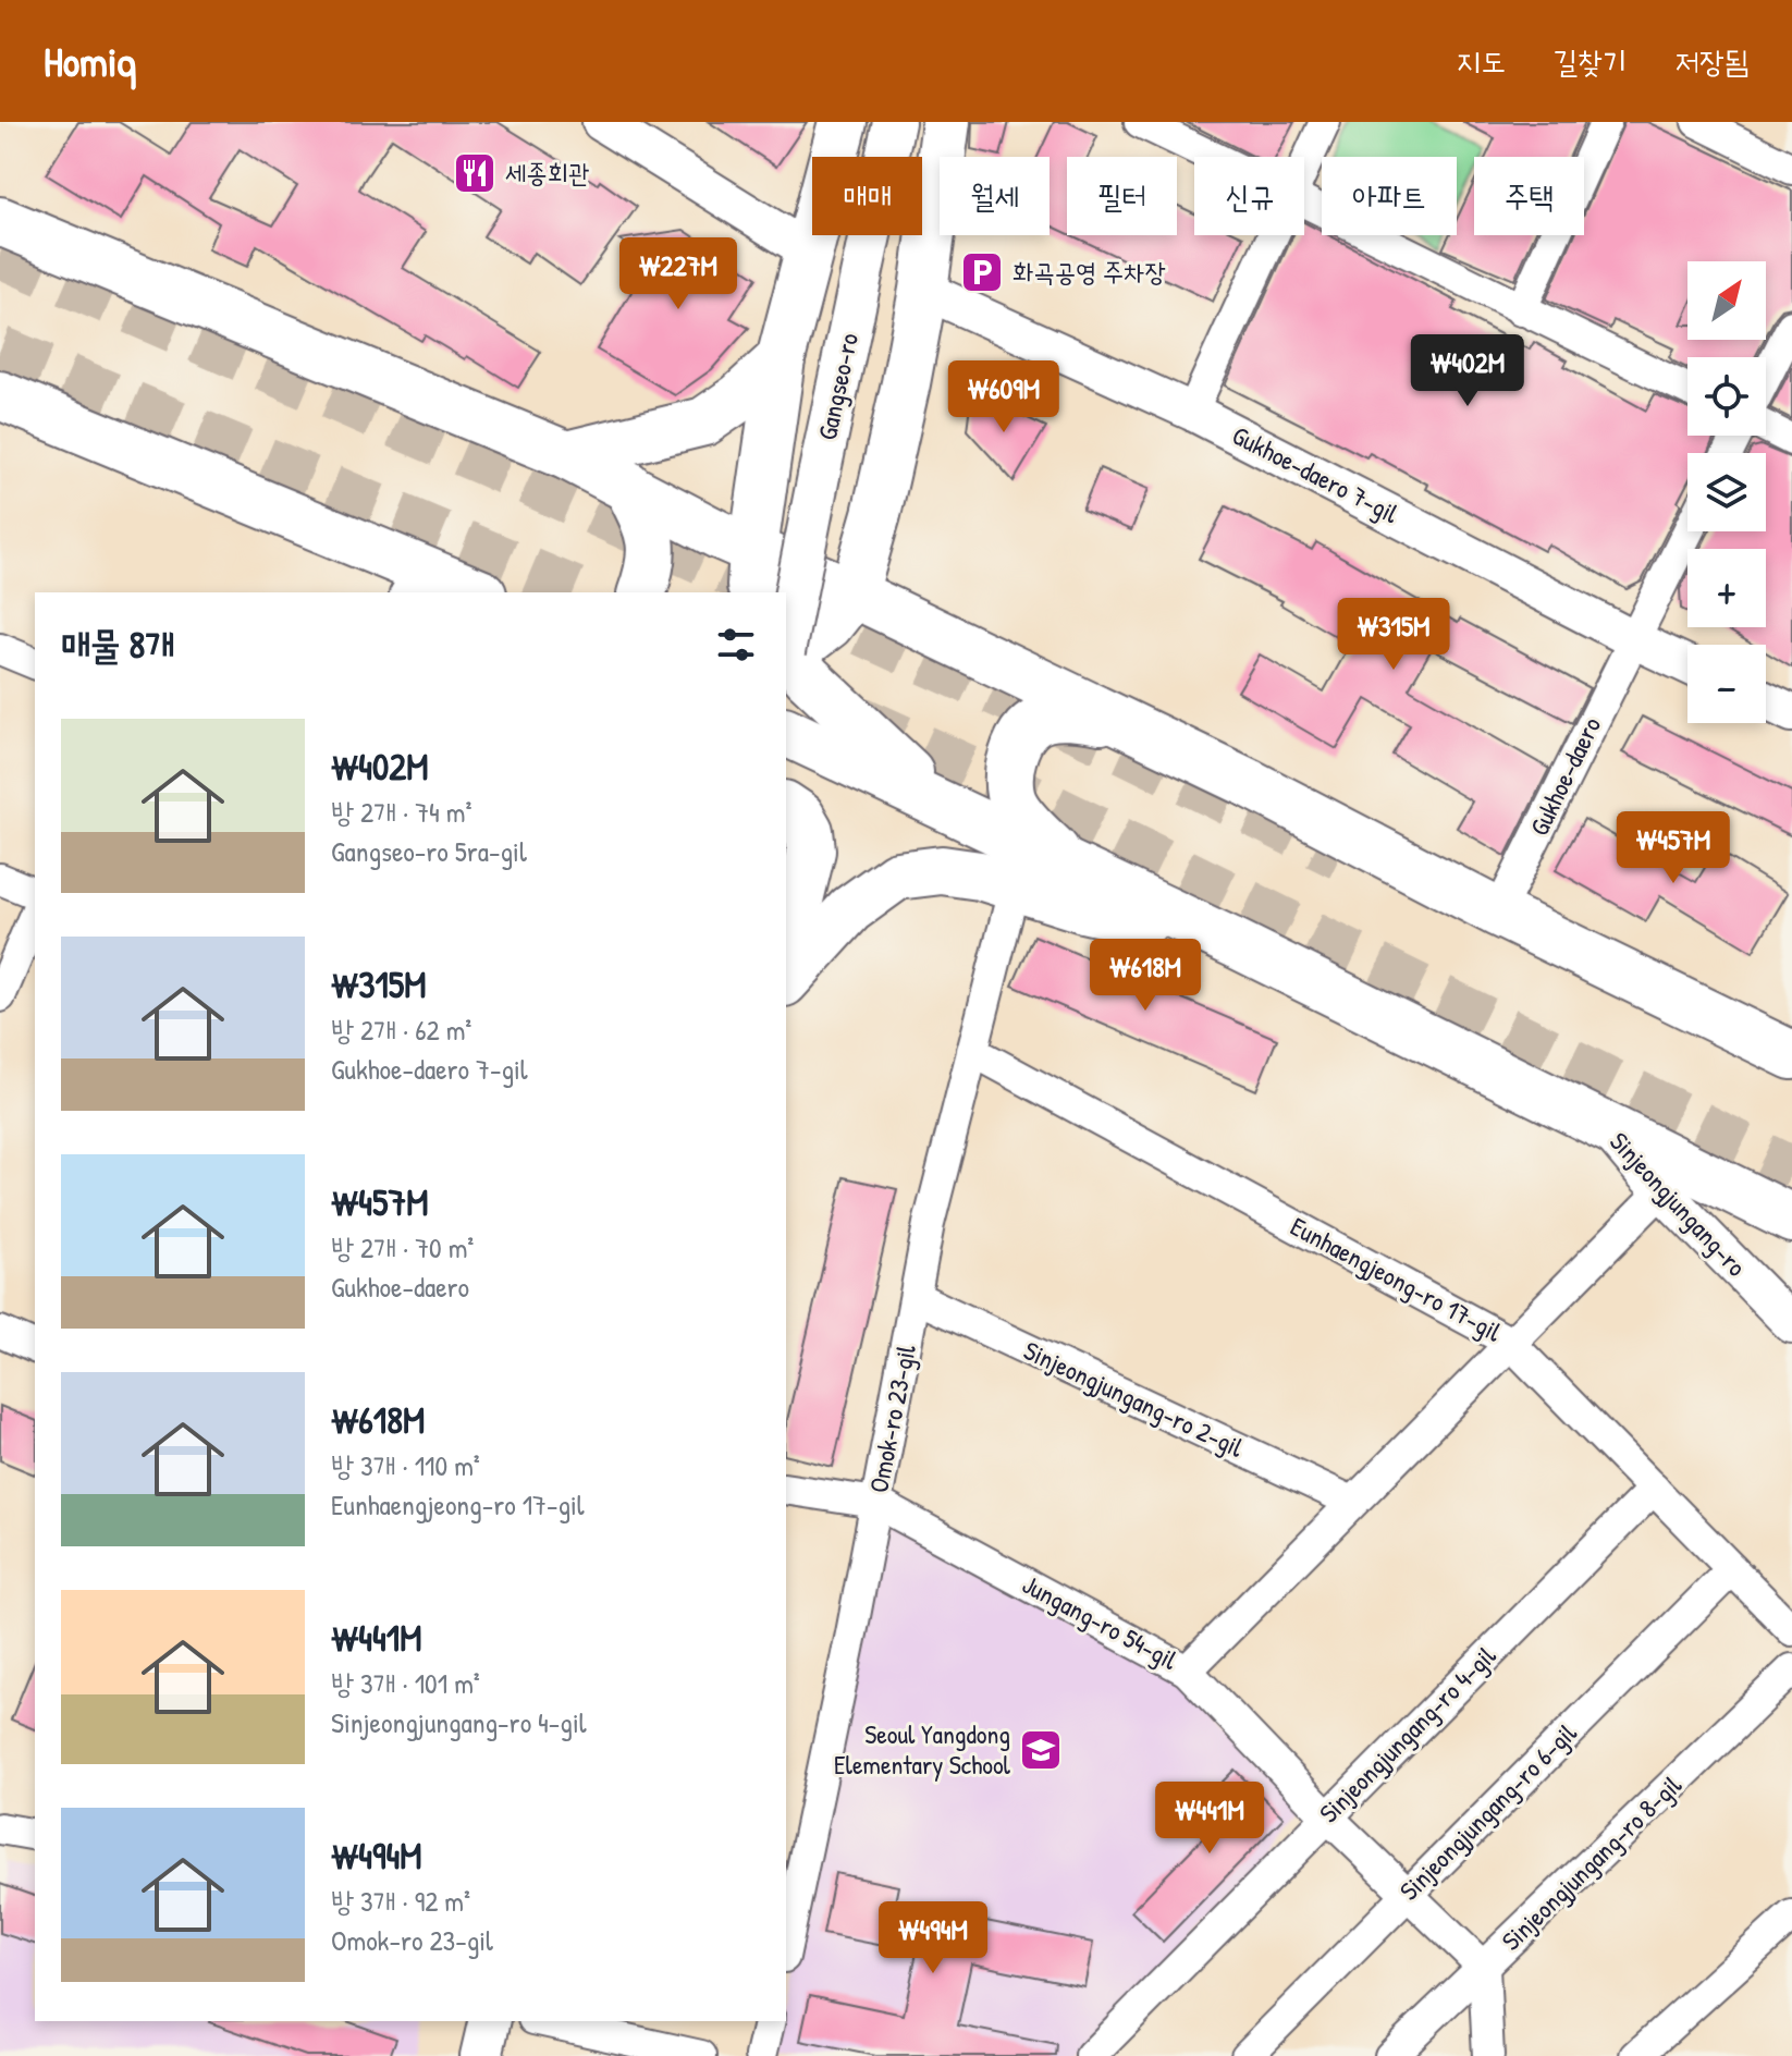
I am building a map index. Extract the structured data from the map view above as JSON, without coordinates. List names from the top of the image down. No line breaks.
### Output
{"streets":{"main road":["Gangseo-ro"],"street":["Gukhoe-daero 7-gil","Gukhoe-daero","Sinjeongjungang-ro","Eunhaengjeong-ro 17-gil","Sinjeongjungang-ro 2-gil","Omok-ro 23-gil","Jungang-ro 54-gil","Sinjeongjungang-ro 4-gil","Sinjeongjungang-ro 6-gil","Sinjeongjungang-ro 8-gil"]},"crossings":[["Gukhoe-daero 7-gil","Gukhoe-daero"],["Eunhaengjeong-ro 17-gil","Omok-ro 23-gil"],["Eunhaengjeong-ro 17-gil","Sinjeongjungang-ro 4-gil"],["Eunhaengjeong-ro 17-gil","Sinjeongjungang-ro 6-gil"],["Sinjeongjungang-ro 2-gil","Omok-ro 23-gil"],["Omok-ro 23-gil","Jungang-ro 54-gil"],["Jungang-ro 54-gil","Sinjeongjungang-ro 4-gil"],["Jungang-ro 54-gil","Sinjeongjungang-ro 6-gil"],["Jungang-ro 54-gil","Sinjeongjungang-ro 8-gil"]],"places":{"restaurant":["세종회관"],"parking":["화곡공영 주차장"],"school or university":["Seoul Yangdong Elementary School"]},"north":"top right","page":{"header":"Homiq","nav":["지도","길찾기","저장됨"],"chip":["매매","월세","필터","신규","아파트","주택"],"price":["₩227M","₩402M","₩609M","₩315M","₩457M","₩618M","₩441M","₩494M"],"map_buttons":["+","−"],"heading":"매물 8개","list":[{"name":"₩402M","note":"방 2개 · 74 m² · Gangseo-ro 5ra-gil"},{"name":"₩315M","note":"방 2개 · 62 m² · Gukhoe-daero 7-gil"},{"name":"₩457M","note":"방 2개 · 70 m² · Gukhoe-daero"},{"name":"₩618M","note":"방 3개 · 110 m² · Eunhaengjeong-ro 17-gil"},{"name":"₩441M","note":"방 3개 · 101 m² · Sinjeongjungang-ro 4-gil"},{"name":"₩494M","note":"방 3개 · 92 m² · Omok-ro 23-gil"}]}}
